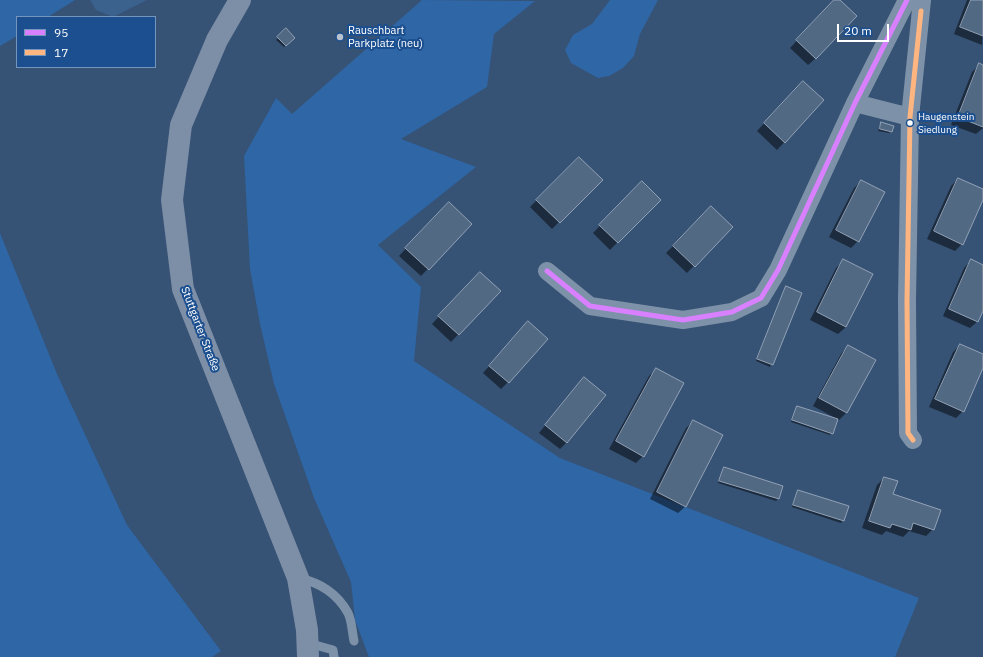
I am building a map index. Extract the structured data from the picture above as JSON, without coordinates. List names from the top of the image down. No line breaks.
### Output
{"streets":{"main road":["Stuttgarter Straße"]},"places":["Rauschbart Parkplatz (neu)","Haugenstein Siedlung"],"lines":["transit line 95","transit line 17"],"legend":["95","17"],"scale_bar":"20 m"}
